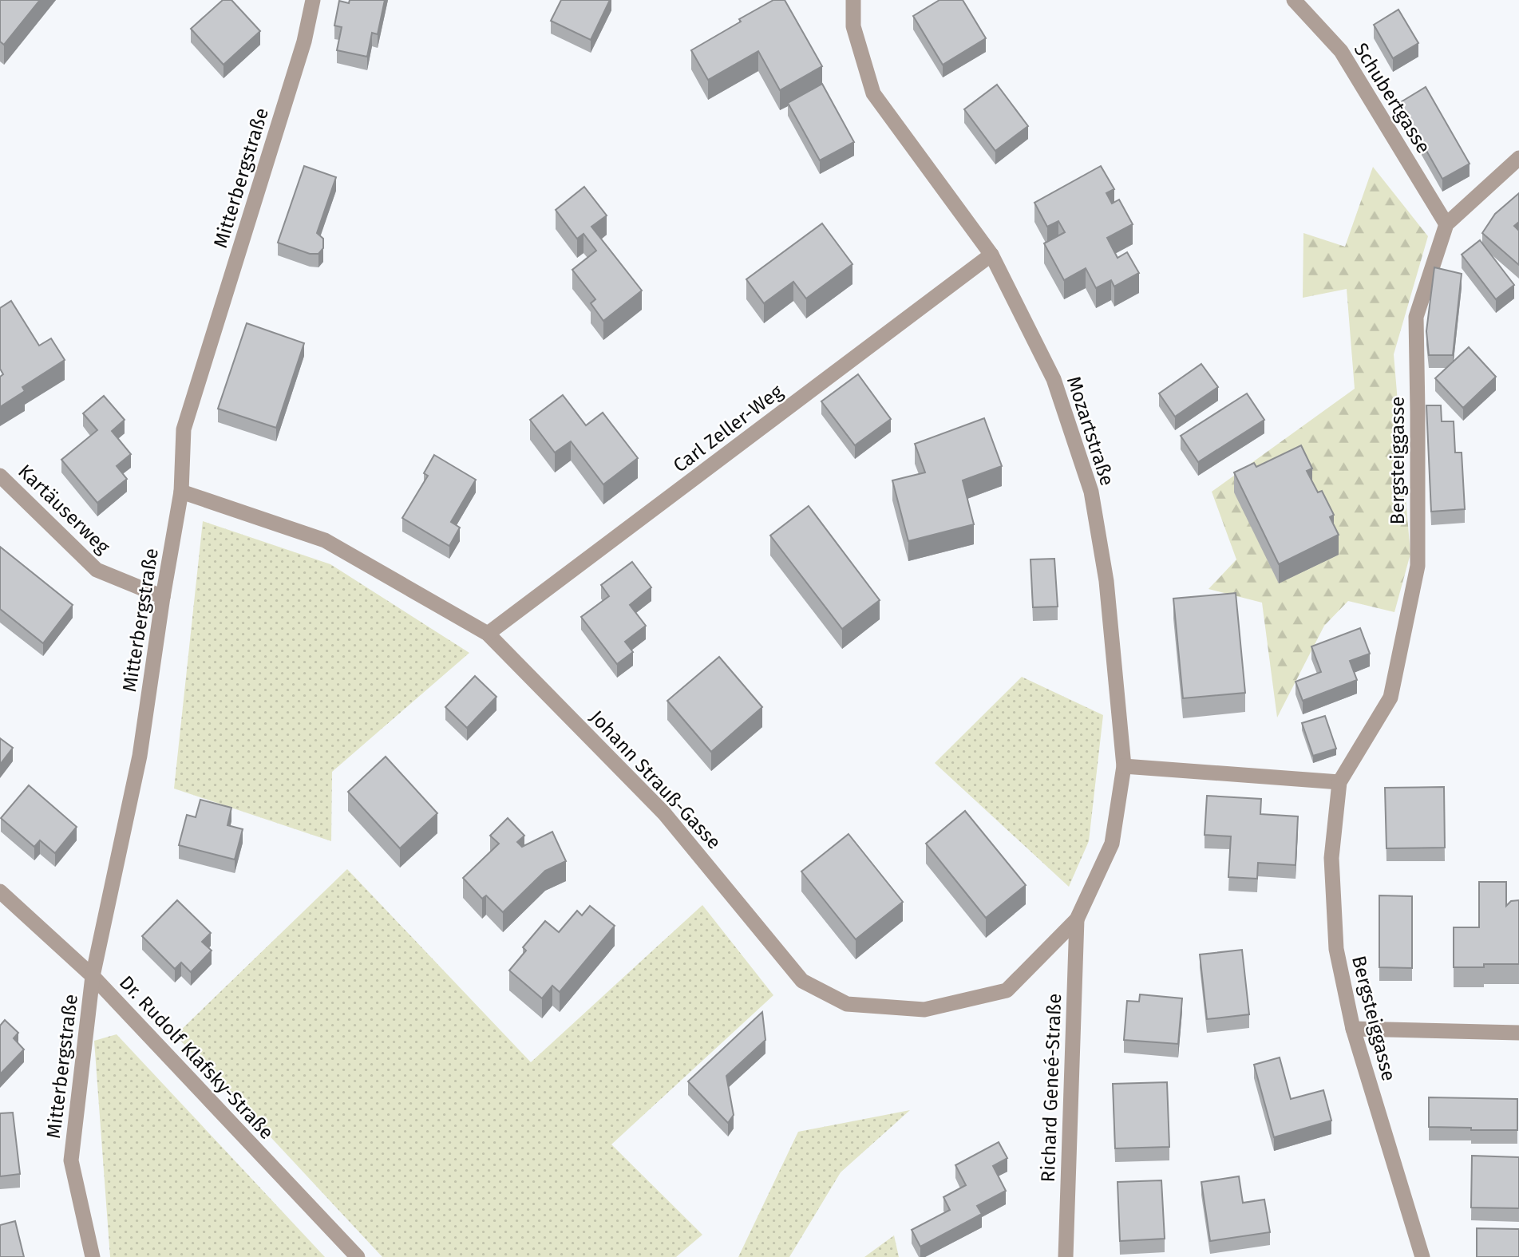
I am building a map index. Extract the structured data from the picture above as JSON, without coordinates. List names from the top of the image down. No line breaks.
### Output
{"streets":{"street":["Schubertgasse","Mitterbergstraße","Carl Zeller-Weg","Mozartstraße","Bergsteiggasse","Kartäuserweg","Johann Strauß-Gasse","Dr. Rudolf Klafsky-Straße","Richard Geneé-Straße"]},"crossings":[["Schubertgasse","Bergsteiggasse"],["Mitterbergstraße","Kartäuserweg"],["Mitterbergstraße","Johann Strauß-Gasse"],["Mitterbergstraße","Dr. Rudolf Klafsky-Straße"],["Carl Zeller-Weg","Mozartstraße"],["Carl Zeller-Weg","Johann Strauß-Gasse"],["Mozartstraße","Johann Strauß-Gasse"],["Mozartstraße","Richard Geneé-Straße"],["Johann Strauß-Gasse","Richard Geneé-Straße"]]}
